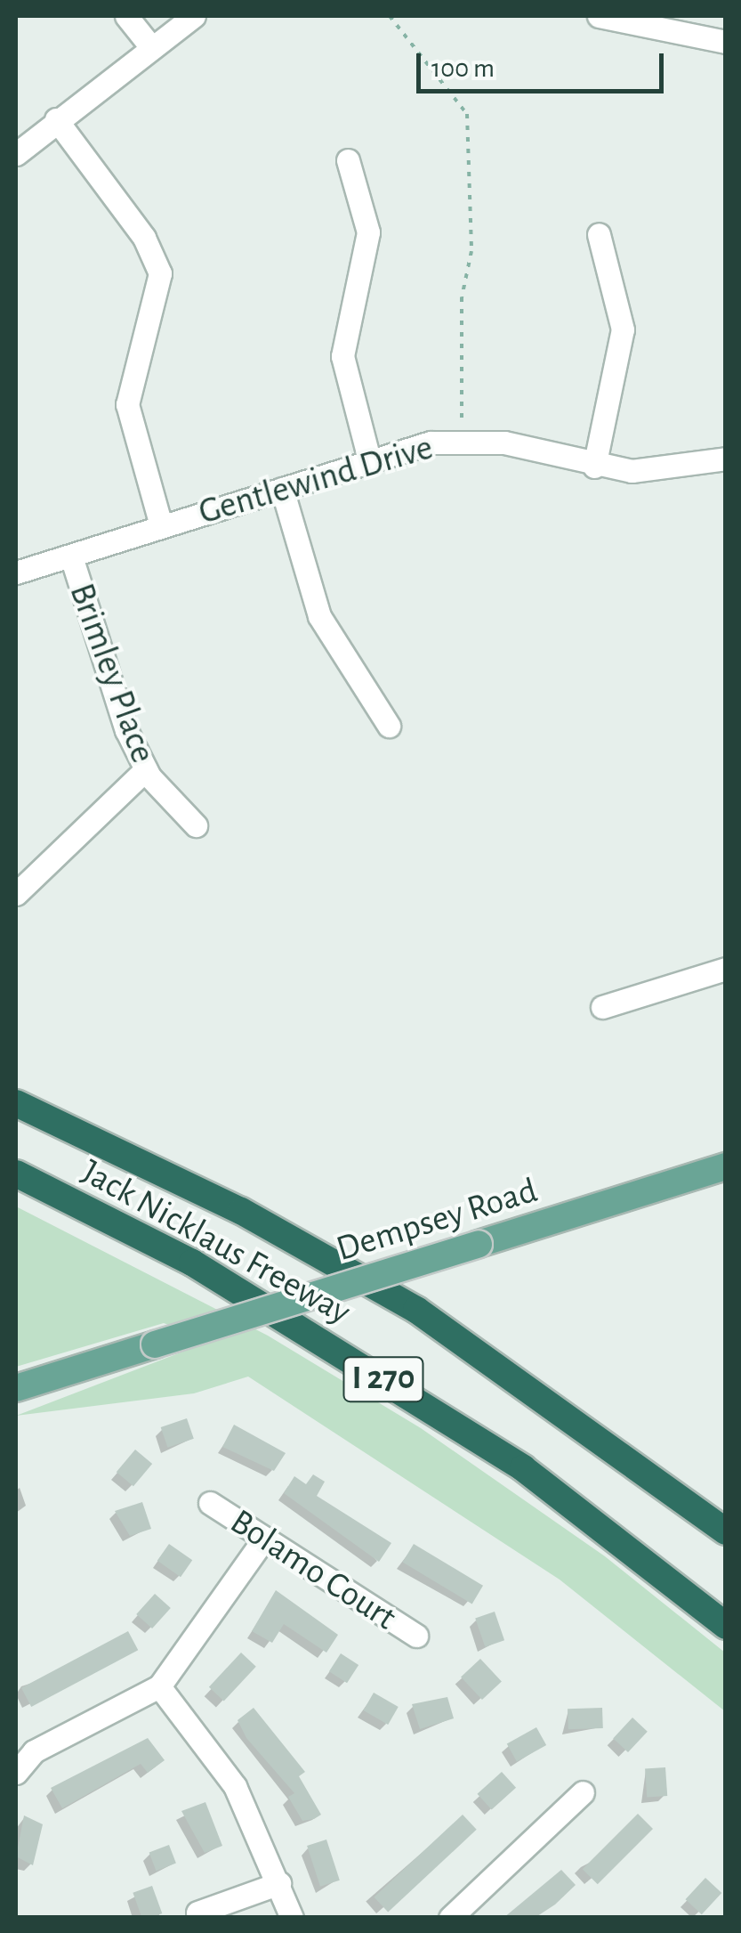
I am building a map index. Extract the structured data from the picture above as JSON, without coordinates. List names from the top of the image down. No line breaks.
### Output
{"streets":{"highway":["Jack Nicklaus Freeway","I 270"],"main road":["Dempsey Road"],"street":["Gentlewind Drive","Brimley Place","Bolamo Court"]},"crossings":[["Gentlewind Drive","Brimley Place"]],"scale_bar":"100 m"}
